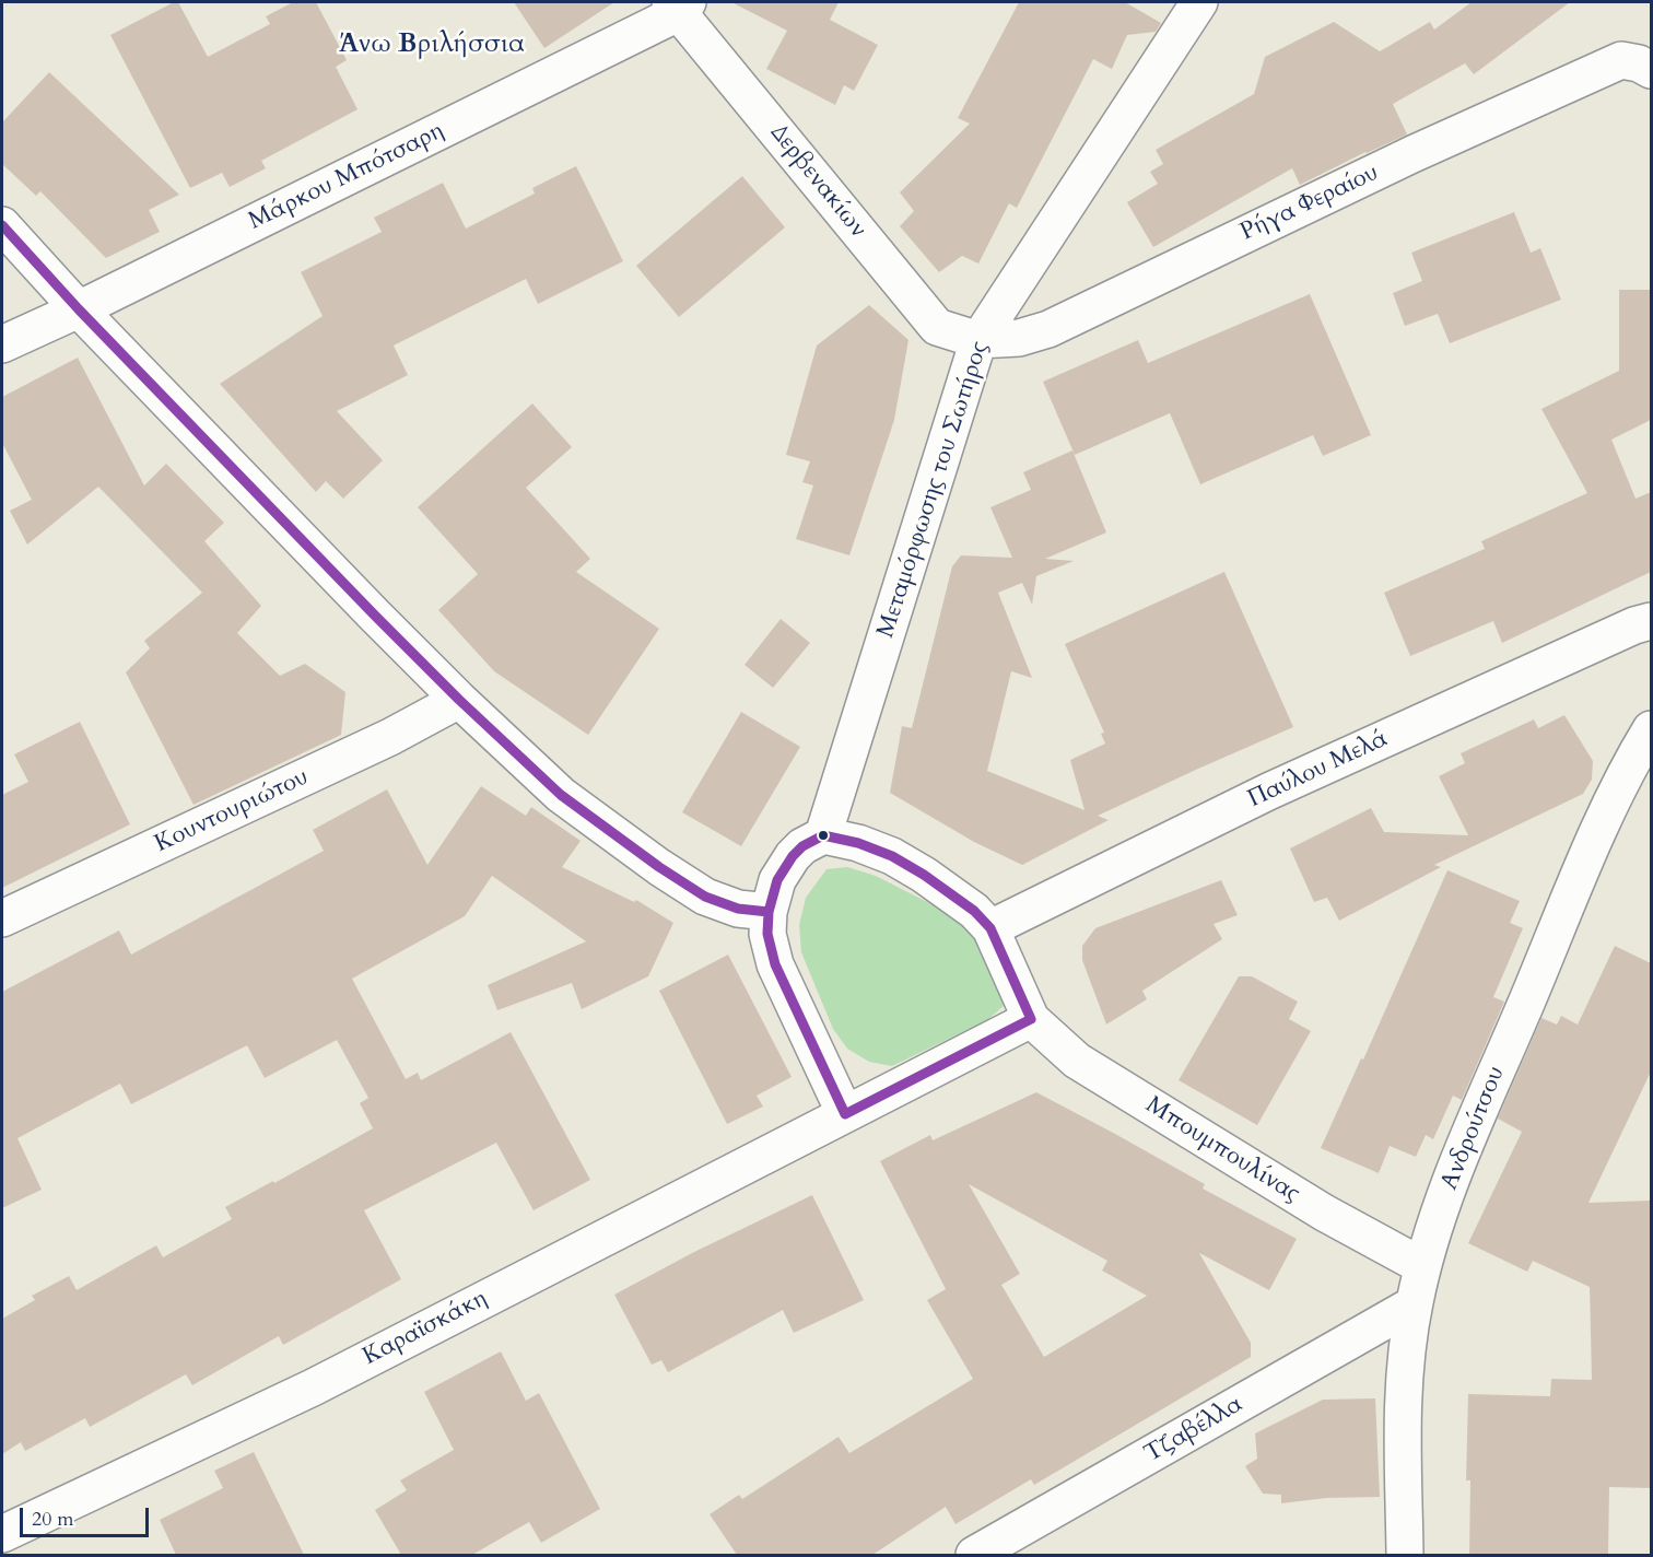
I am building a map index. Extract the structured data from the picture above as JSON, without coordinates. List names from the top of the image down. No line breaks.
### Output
{"streets":{"street":["Μάρκου Μπότσαρη","Δερβενακίων","Ρήγα Φεραίου","Μεταμόρφωσης του Σωτήρος","Παύλου Μελά","Κουντουριώτου","Ανδρούτσου","Μπουμπουλίνας","Καραϊσκάκη","Τζαβέλλα"]},"crossings":[["Μάρκου Μπότσαρη","Δερβενακίων"],["Δερβενακίων","Ρήγα Φεραίου"],["Δερβενακίων","Μεταμόρφωσης του Σωτήρος"],["Ρήγα Φεραίου","Μεταμόρφωσης του Σωτήρος"],["Ανδρούτσου","Μπουμπουλίνας"],["Ανδρούτσου","Τζαβέλλα"],["Μπουμπουλίνας","Καραϊσκάκη"]],"districts":["Άνω Βριλήσσια"],"scale_bar":"20 m"}
